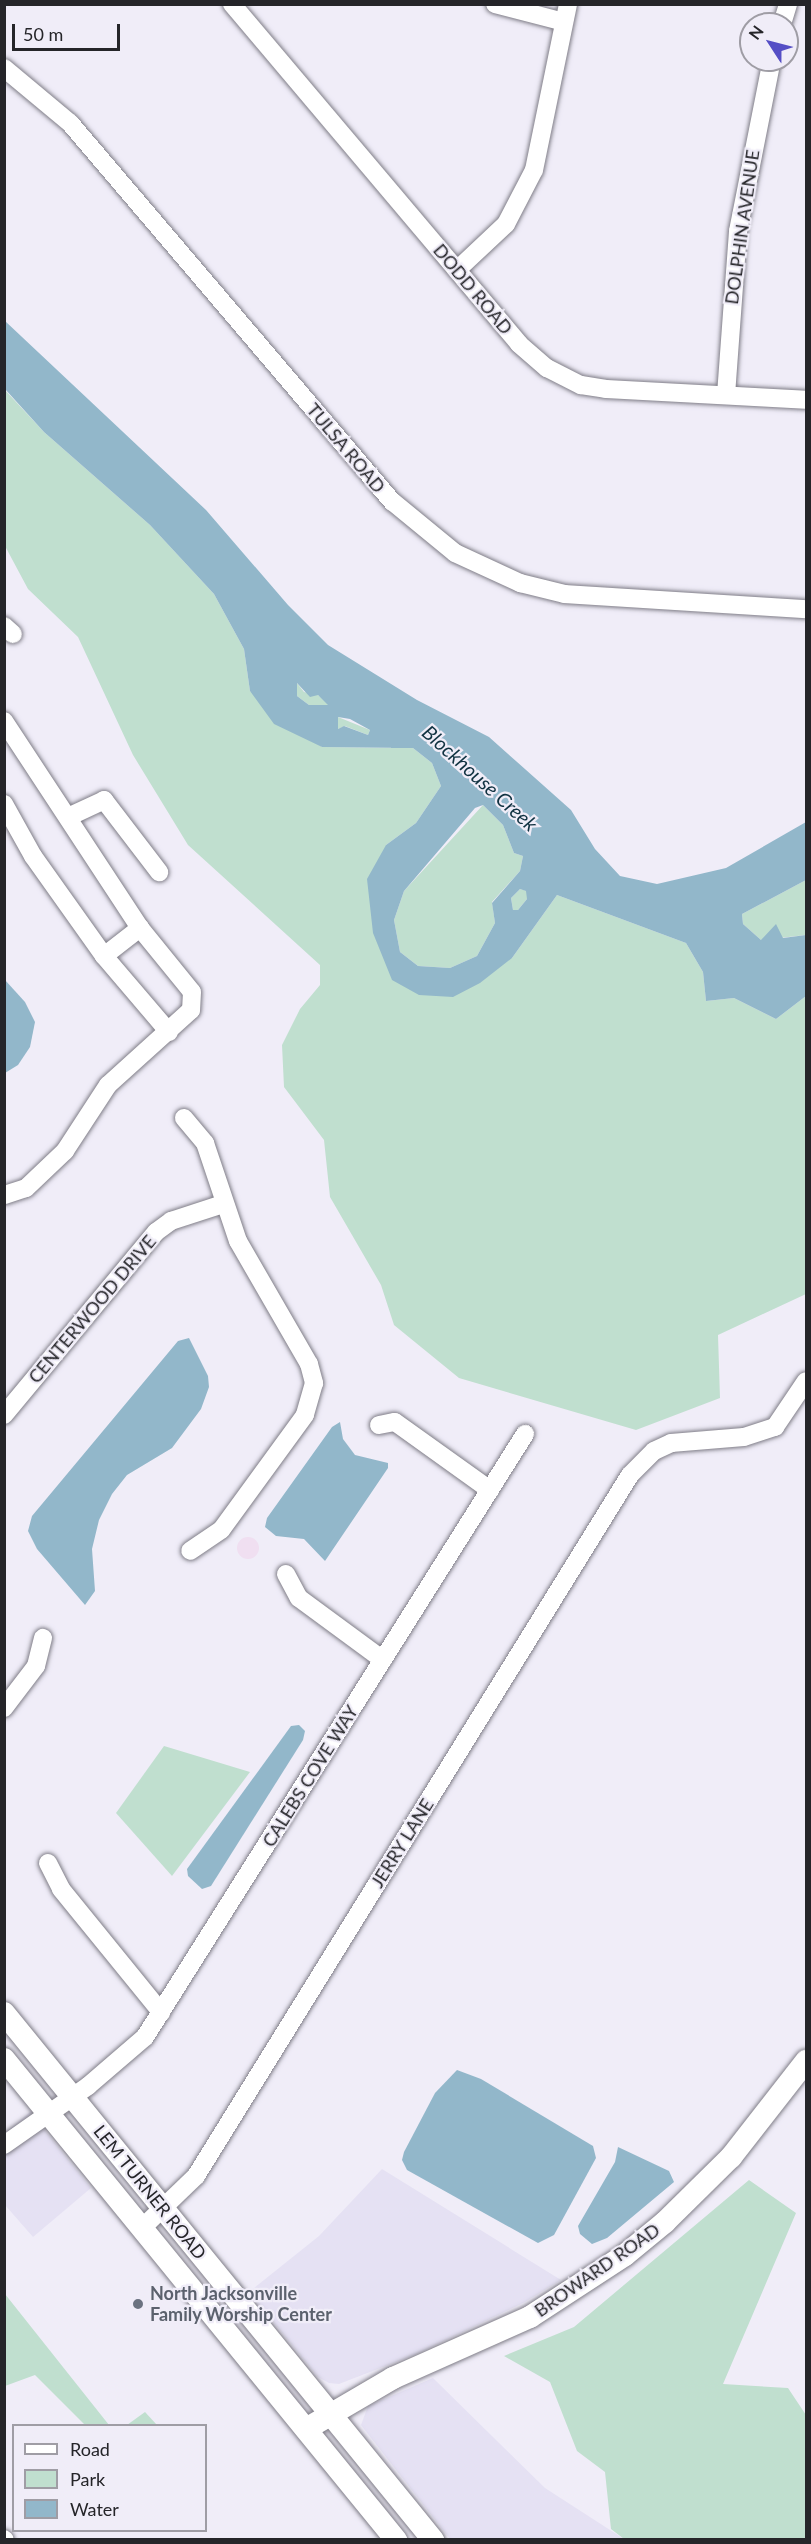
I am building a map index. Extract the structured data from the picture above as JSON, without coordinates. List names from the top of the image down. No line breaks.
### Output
{"streets":{"main road":["LEM TURNER ROAD","BROWARD ROAD"],"street":["DOLPHIN AVENUE","DODD ROAD","TULSA ROAD","CENTERWOOD DRIVE","CALEBS COVE WAY","JERRY LANE"]},"crossings":[["DOLPHIN AVENUE","DODD ROAD"],["CALEBS COVE WAY","LEM TURNER ROAD"],["JERRY LANE","LEM TURNER ROAD"],["LEM TURNER ROAD","BROWARD ROAD"]],"water":["Blockhouse Creek"],"places":["North Jacksonville Family Worship Center"],"legend":["Road","Park","Water"],"scale_bar":"50 m","north":"top left"}
